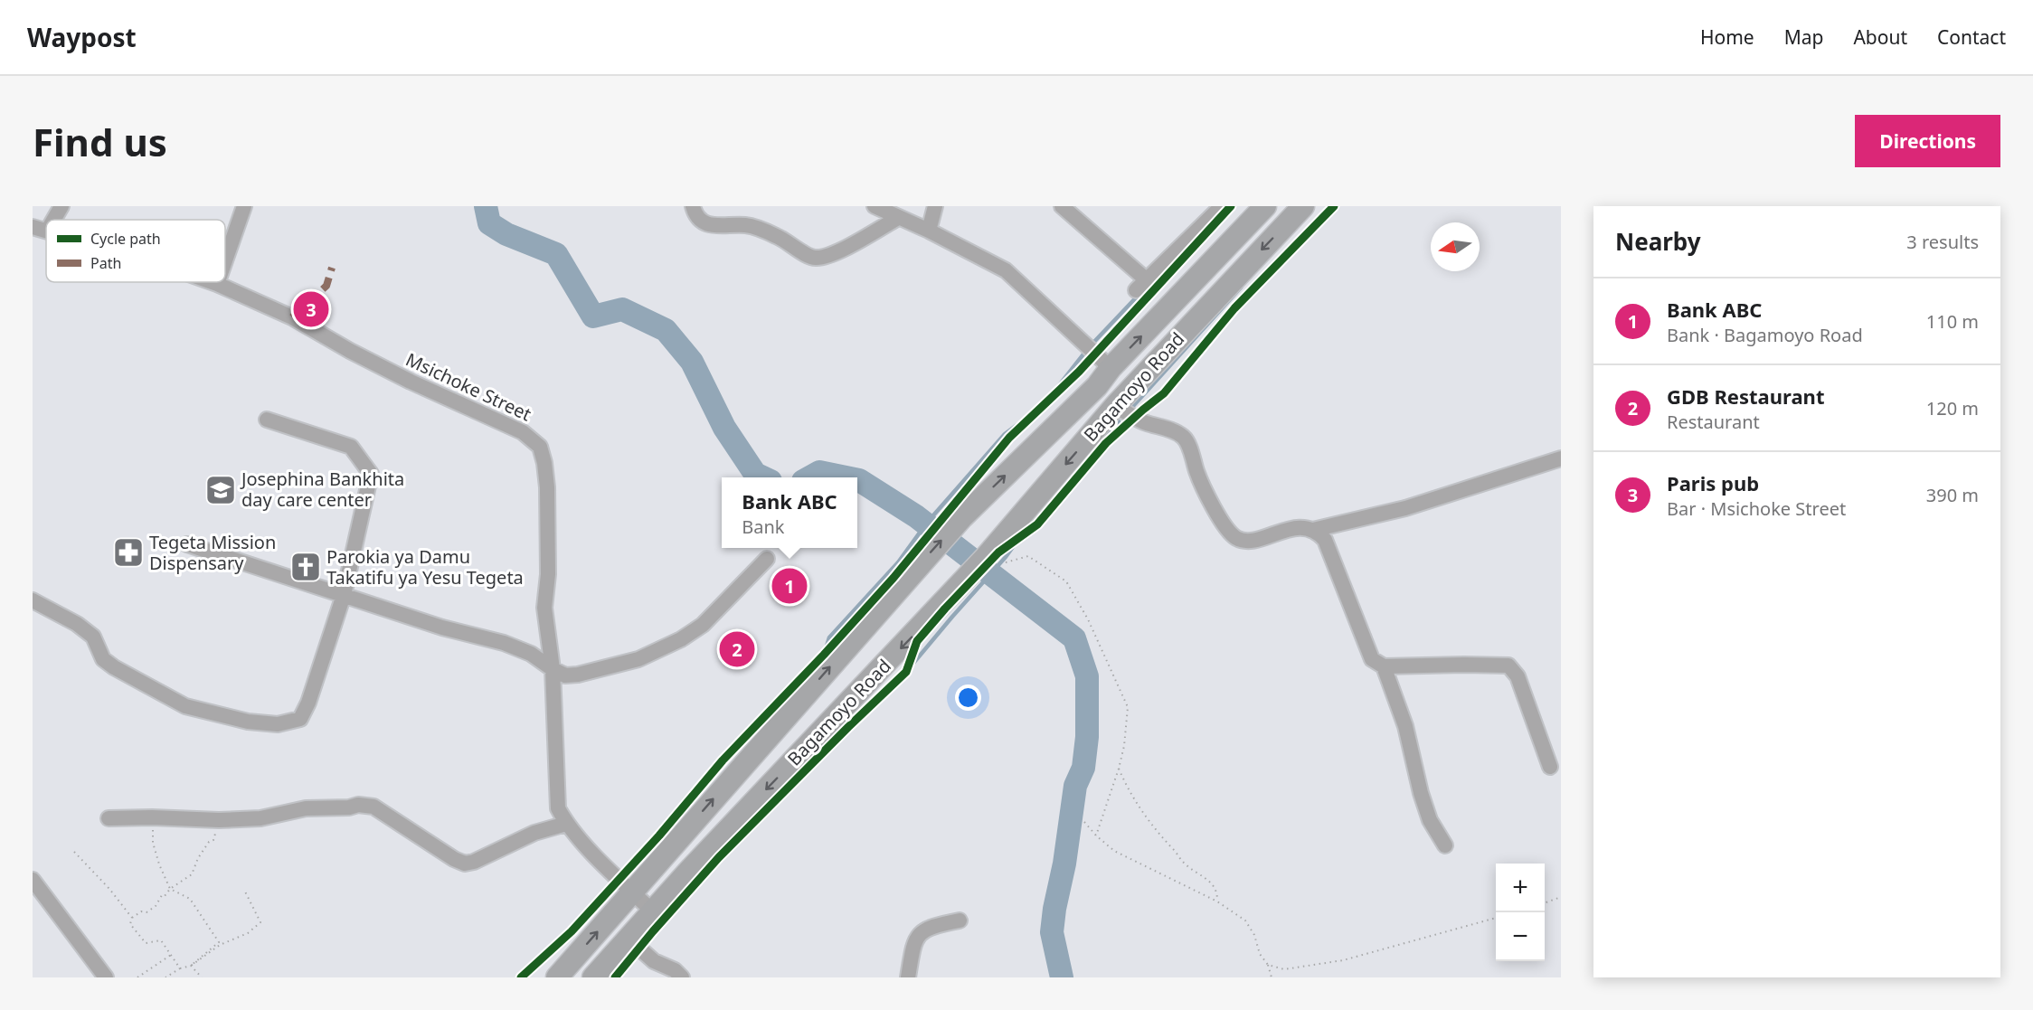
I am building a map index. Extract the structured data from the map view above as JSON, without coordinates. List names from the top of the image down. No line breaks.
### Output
{"streets":{"highway":["Bagamoyo Road"],"street":["Msichoke Street"]},"crossings":[["Msichoke Street","Bagamoyo Road"]],"places":{"school or university":["Josephina Bankhita day care center"],"pharmacy":["Tegeta Mission Dispensary"],"church":["Parokia ya Damu Takatifu ya Yesu Tegeta"]},"legend":["Cycle path","Path"],"north":"left","page":{"header":"Waypost","nav":["Home","Map","About","Contact"],"buttons":"Directions","title":"Find us","heading":["Nearby","3 results"],"list":[{"mark":"1","name":"Bank ABC","note":"Bank · Bagamoyo Road","value":"110 m"},{"mark":"2","name":"GDB Restaurant","note":"Restaurant","value":"120 m"},{"mark":"3","name":"Paris pub","note":"Bar · Msichoke Street","value":"390 m"}],"pins":["3","1","2"],"popup":["Bank ABC","Bank"],"map_buttons":["+","−"]}}
